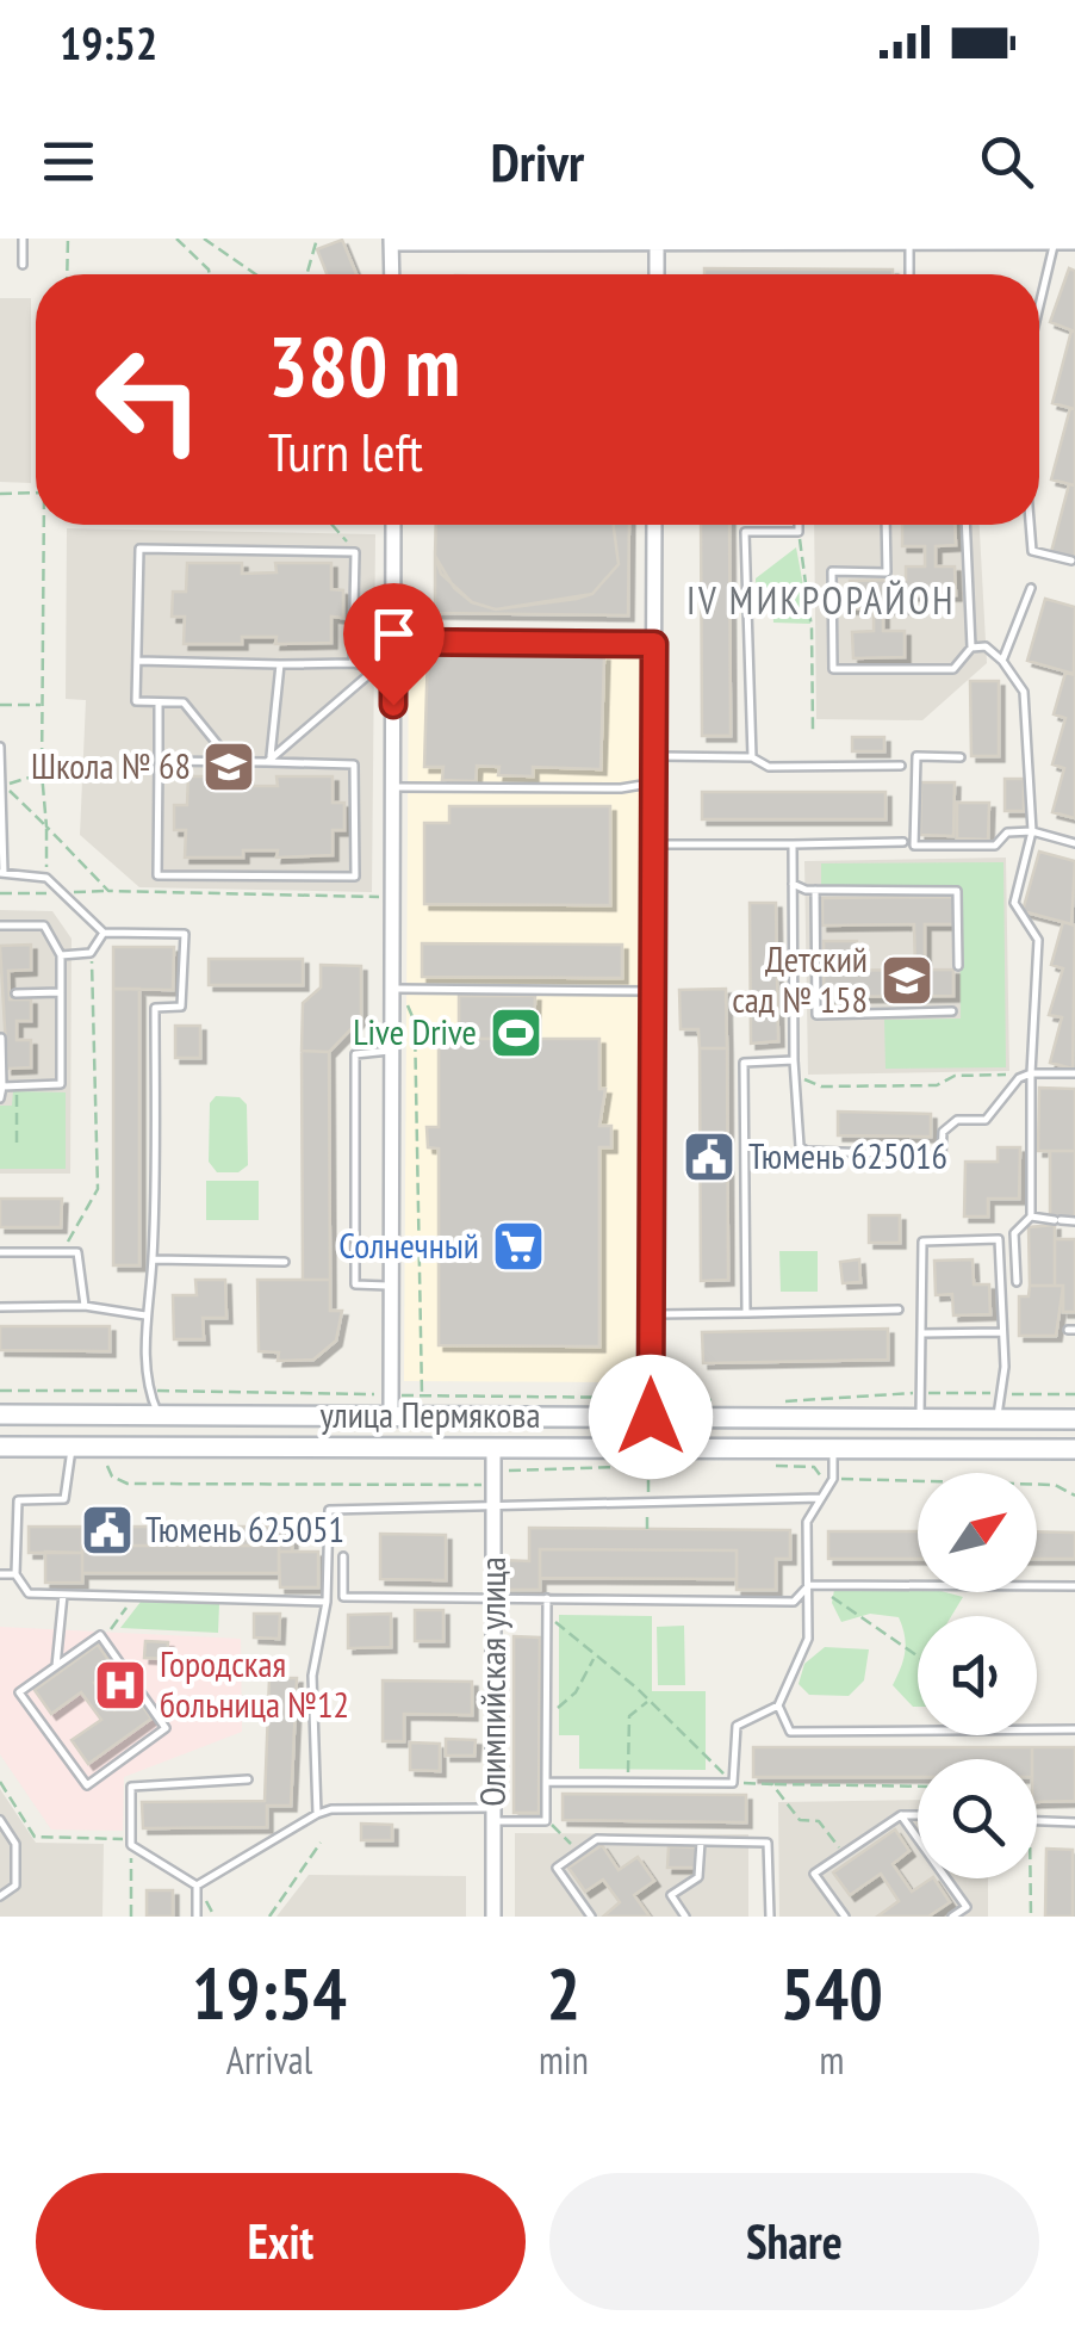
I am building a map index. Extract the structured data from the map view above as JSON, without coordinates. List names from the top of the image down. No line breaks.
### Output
{"streets":{"main road":["улица Пермякова"],"street":["Олимпийская улица"]},"crossings":[["улица Пермякова","Олимпийская улица"]],"districts":["IV МИКРОРАЙОН"],"places":{"school or university":["Школа № 68","Детский сад № 158"],"sports":["Live Drive"],"public building":["Тюмень 625016","Тюмень 625051"],"supermarket":["Солнечный"],"hospital":["Городская больница №12"]},"north":"top right","page":{"status":"19:52","header":"Drivr","turn":["380 m","Turn left"],"eta":["19:54","Arrival","2","min","540","m"],"buttons":["Exit","Share"]}}
